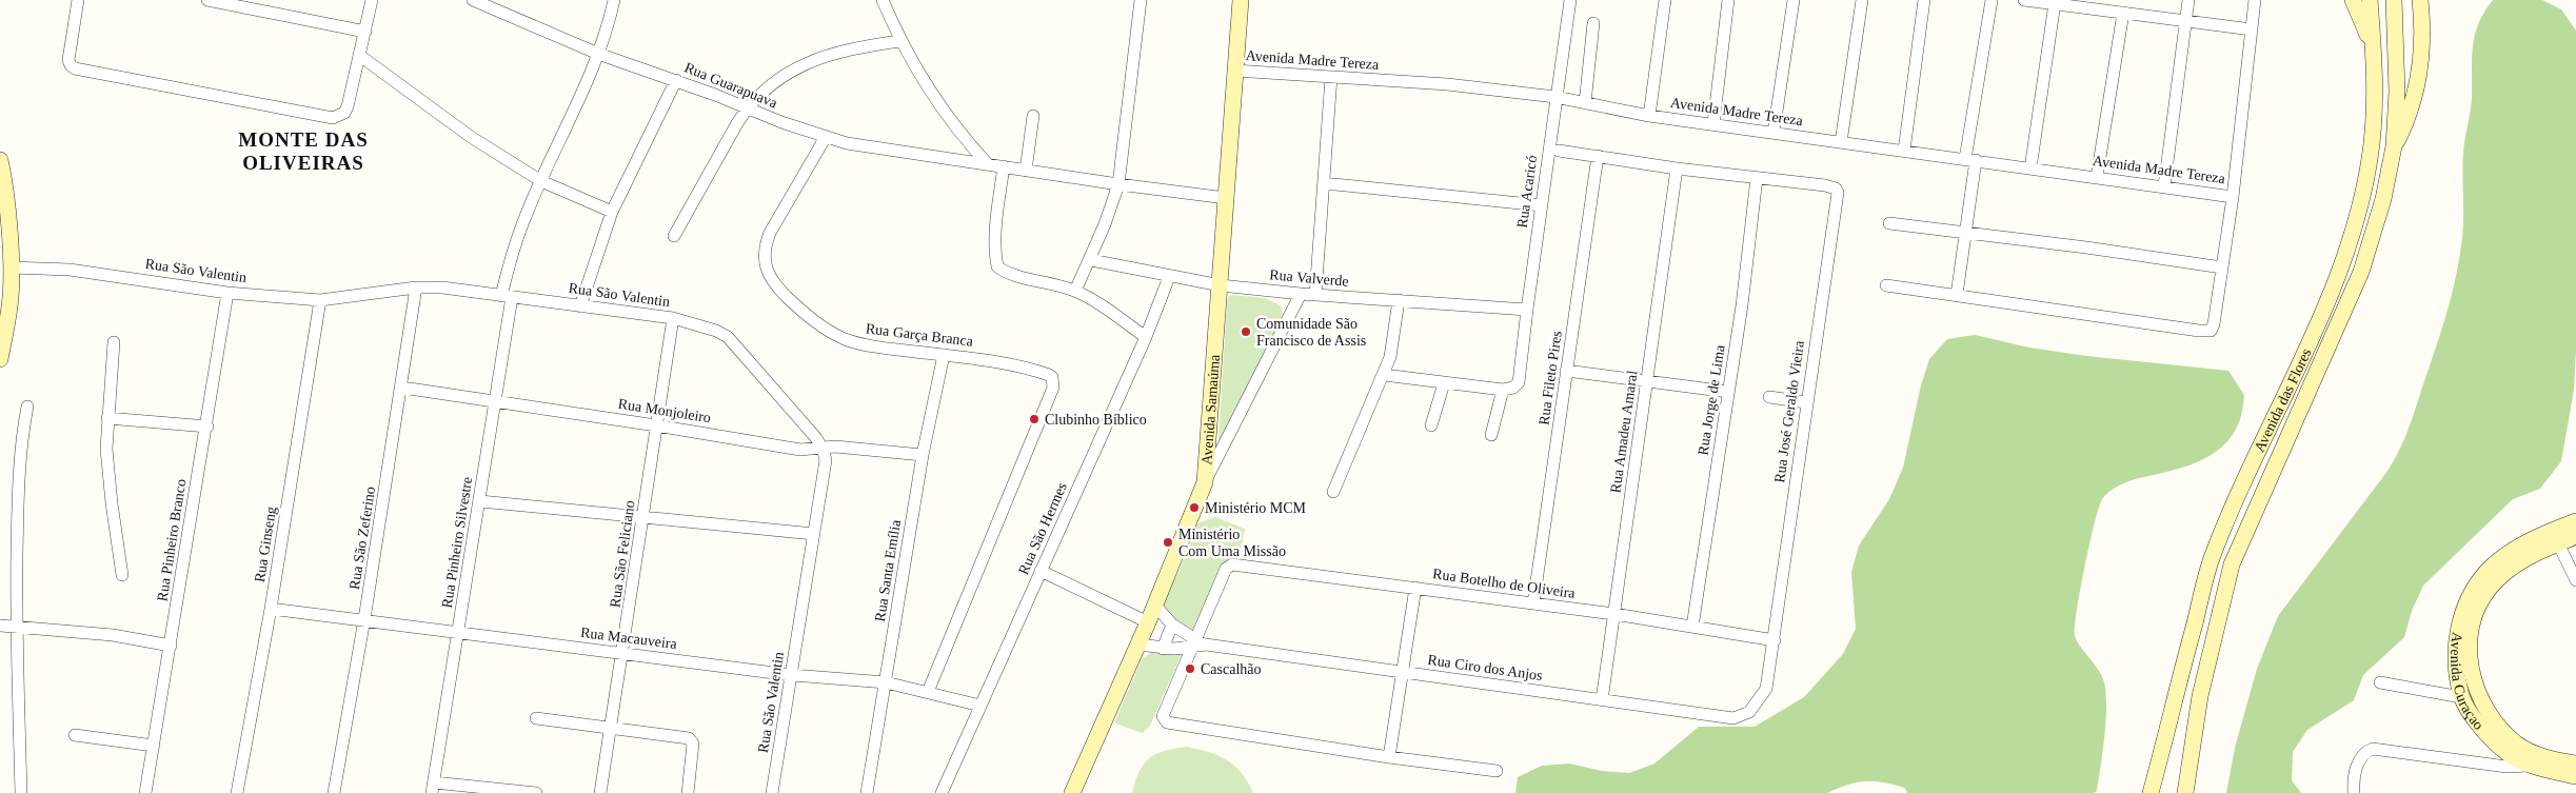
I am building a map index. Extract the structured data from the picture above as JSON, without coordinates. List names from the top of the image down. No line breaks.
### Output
{"streets":{"main road":["Avenida das Flores","Avenida Samaúma","Avenida Curaçao"],"street":["Avenida Madre Tereza","Rua Guarapuava","Rua Acaricó","Rua São Valentin","Rua Valverde","Rua Garça Branca","Rua Fileto Pires","Rua Jorge de Lima","Rua Monjoleiro","Rua José Geraldo Vieira","Rua Amadeu Amaral","Rua São Hermes","Rua São Zeferino","Rua Pinheiro Branco","Rua Pinheiro Silvestre","Rua Ginseng","Rua São Feliciano","Rua Santa Emília","Rua Botelho de Oliveira","Rua Macauveira","Rua Ciro dos Anjos"]},"crossings":[["Avenida Madre Tereza","Rua Acaricó"],["Avenida Madre Tereza","Avenida Samaúma"],["Rua Guarapuava","Rua Garça Branca"],["Rua Guarapuava","Avenida Samaúma"],["Rua Guarapuava","Rua Pinheiro Silvestre"],["Rua Acaricó","Rua Valverde"],["Rua São Valentin","Rua Monjoleiro"],["Rua São Valentin","Rua São Zeferino"],["Rua São Valentin","Rua Pinheiro Branco"],["Rua São Valentin","Rua Pinheiro Silvestre"],["Rua São Valentin","Rua Ginseng"],["Rua São Valentin","Rua São Feliciano"],["Rua São Valentin","Rua Macauveira"],["Rua Valverde","Avenida Samaúma"],["Rua Valverde","Rua São Hermes"],["Rua Garça Branca","Rua Santa Emília"],["Rua Garça Branca","Rua Macauveira"],["Rua Fileto Pires","Rua Botelho de Oliveira"],["Rua Jorge de Lima","Rua José Geraldo Vieira"],["Rua Jorge de Lima","Rua Botelho de Oliveira"],["Avenida Samaúma","Rua Ciro dos Anjos"],["Rua Monjoleiro","Rua São Zeferino"],["Rua Monjoleiro","Rua Pinheiro Silvestre"],["Rua Monjoleiro","Rua São Feliciano"],["Rua Monjoleiro","Rua Santa Emília"],["Rua José Geraldo Vieira","Rua Botelho de Oliveira"],["Rua José Geraldo Vieira","Rua Ciro dos Anjos"],["Rua Amadeu Amaral","Rua Botelho de Oliveira"],["Rua Amadeu Amaral","Rua Ciro dos Anjos"],["Rua São Hermes","Rua Macauveira"],["Rua São Zeferino","Rua Macauveira"],["Rua Pinheiro Silvestre","Rua Macauveira"],["Rua Ginseng","Rua Macauveira"],["Rua São Feliciano","Rua Macauveira"],["Rua Santa Emília","Rua Macauveira"],["Rua Botelho de Oliveira","Rua Ciro dos Anjos"]],"districts":["MONTE DAS OLIVEIRAS"],"places":["Comunidade São Francisco de Assis","Clubinho Bíblico","Ministério MCM","Ministério Com Uma Missão","Cascalhão"]}
